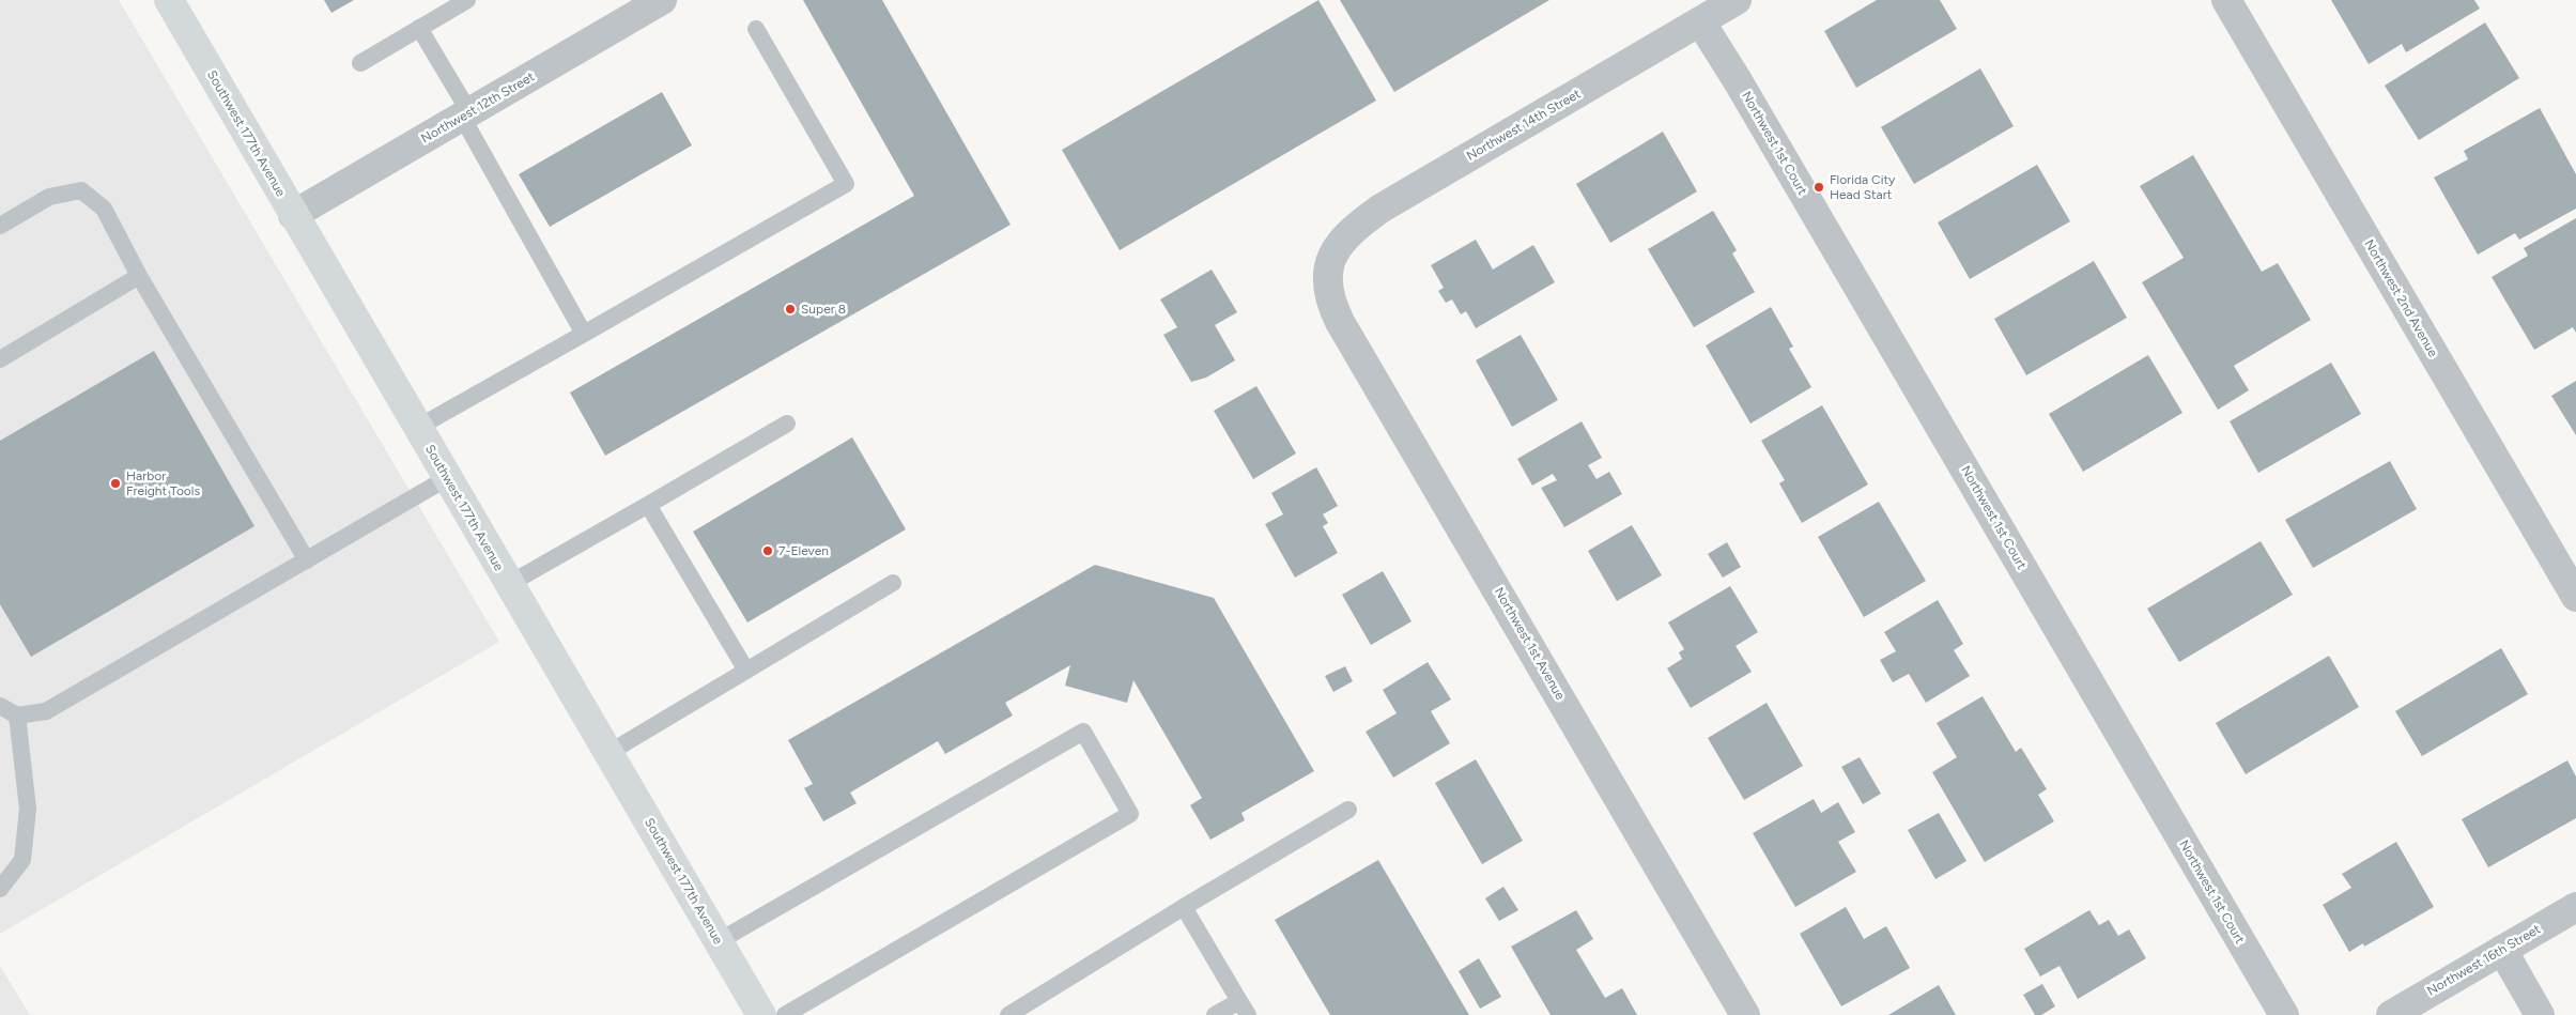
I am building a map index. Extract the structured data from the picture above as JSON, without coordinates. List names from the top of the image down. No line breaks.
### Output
{"streets":{"main road":["Southwest 177th Avenue"],"street":["Northwest 12th Street","Northwest 14th Street","Northwest 1st Court","Northwest 2nd Avenue","Northwest 1st Avenue","Northwest 16th Street"]},"crossings":[["Northwest 12th Street","Southwest 177th Avenue"],["Northwest 14th Street","Northwest 1st Court"],["Northwest 14th Street","Northwest 1st Avenue"]],"places":["Florida City Head Start","Super 8","Harbor Freight Tools","7-Eleven"]}
